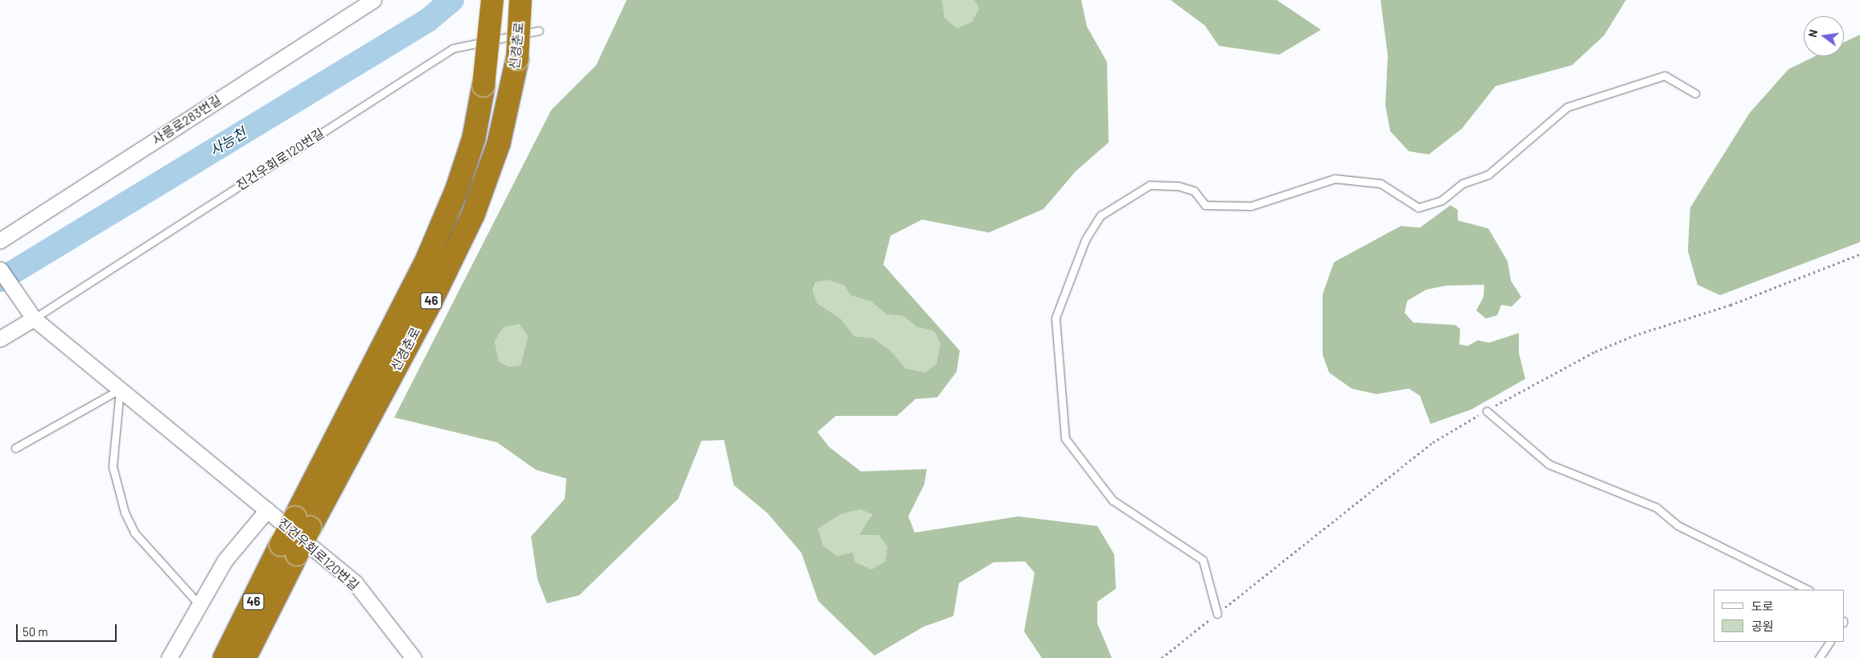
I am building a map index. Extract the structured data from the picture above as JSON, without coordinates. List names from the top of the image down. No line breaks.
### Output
{"streets":{"highway":["신경춘로","46"],"street":["사릉로283번길","진건우회로120번길"]},"water":["사능천"],"legend":["도로","공원"],"scale_bar":"50 m","north":"left"}
